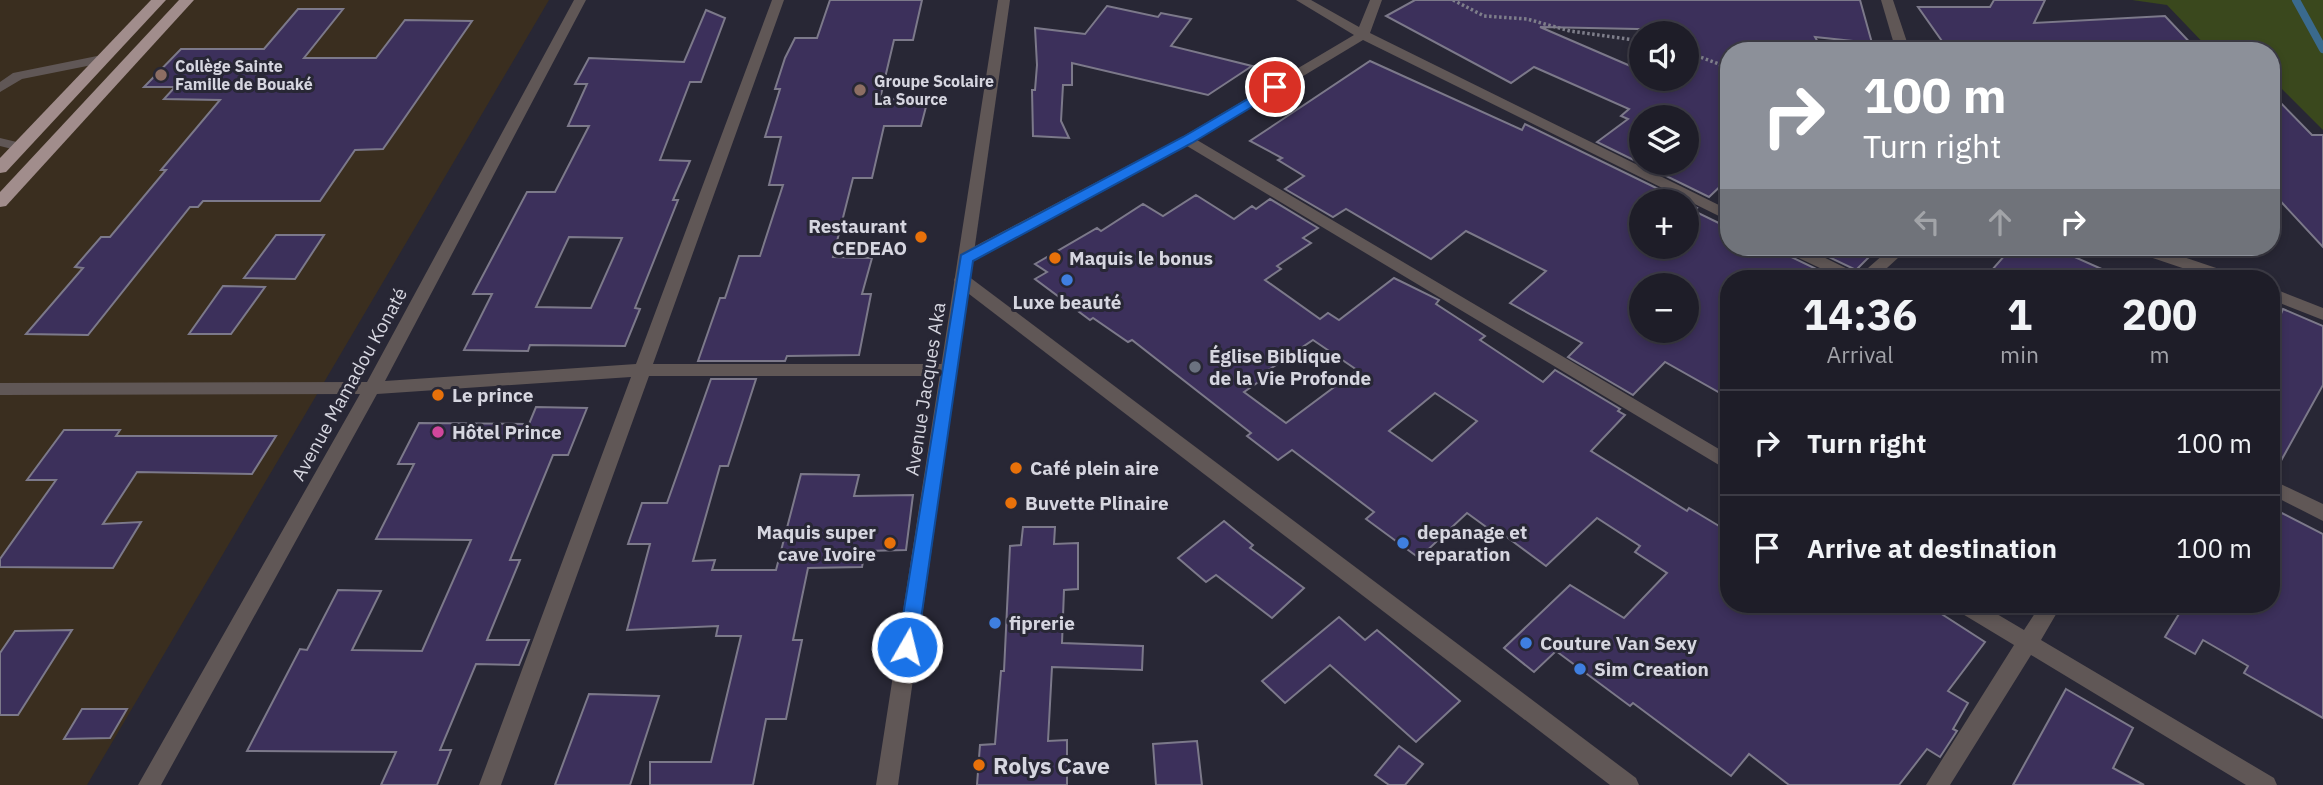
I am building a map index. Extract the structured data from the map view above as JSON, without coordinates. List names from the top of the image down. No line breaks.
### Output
{"streets":{"street":["Avenue Mamadou Konaté","Avenue Jacques Aka"]},"places":["Collège Sainte Famille de Bouaké","Groupe Scolaire La Source","Restaurant CEDEAO","Maquis le bonus","Luxe beauté","Église Biblique de la Vie Profonde","Le prince","Hôtel Prince","Café plein aire","Buvette Plinaire","Maquis super cave Ivoire","depanage et reparation","fiprerie","Couture Van Sexy","Sim Creation","Rolys Cave"],"page":{"map_buttons":["+","−"],"turn":["100 m","Turn right"],"eta":["14:36","Arrival","1","min","200","m"],"list":[{"name":"Turn right","value":"100 m"},{"name":"Arrive at destination","value":"100 m"}]}}
